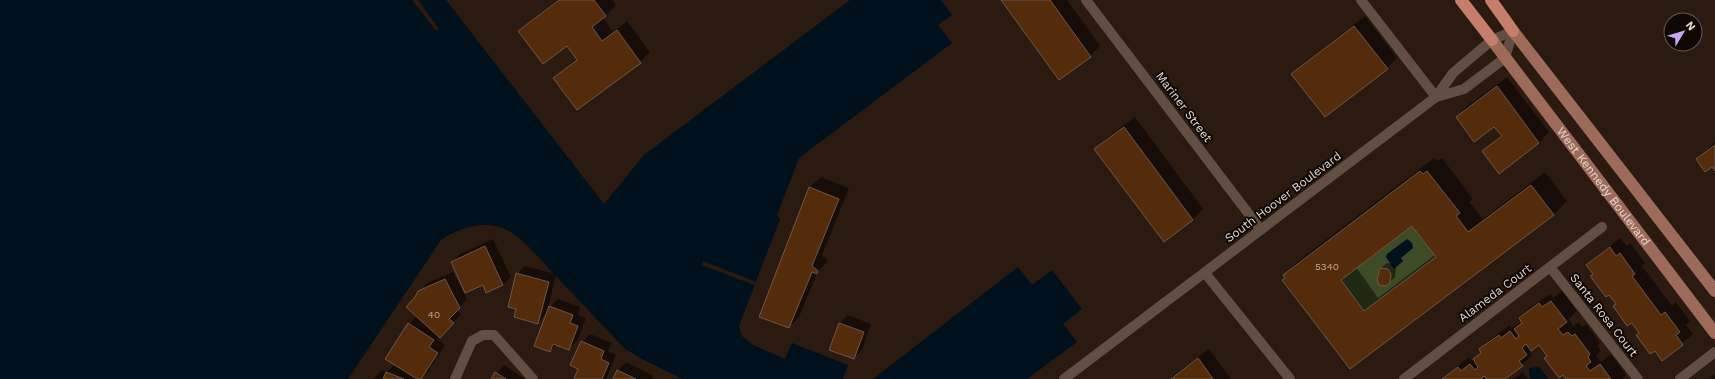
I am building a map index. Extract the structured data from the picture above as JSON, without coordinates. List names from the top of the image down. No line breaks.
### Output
{"streets":{"main road":["West Kennedy Boulevard"],"street":["Mariner Street","South Hoover Boulevard","Alameda Court","Santa Rosa Court"]},"crossings":[["Mariner Street","South Hoover Boulevard"],["West Kennedy Boulevard","South Hoover Boulevard"],["Alameda Court","Santa Rosa Court"]],"house_numbers":["5340","40"],"north":"top right"}
